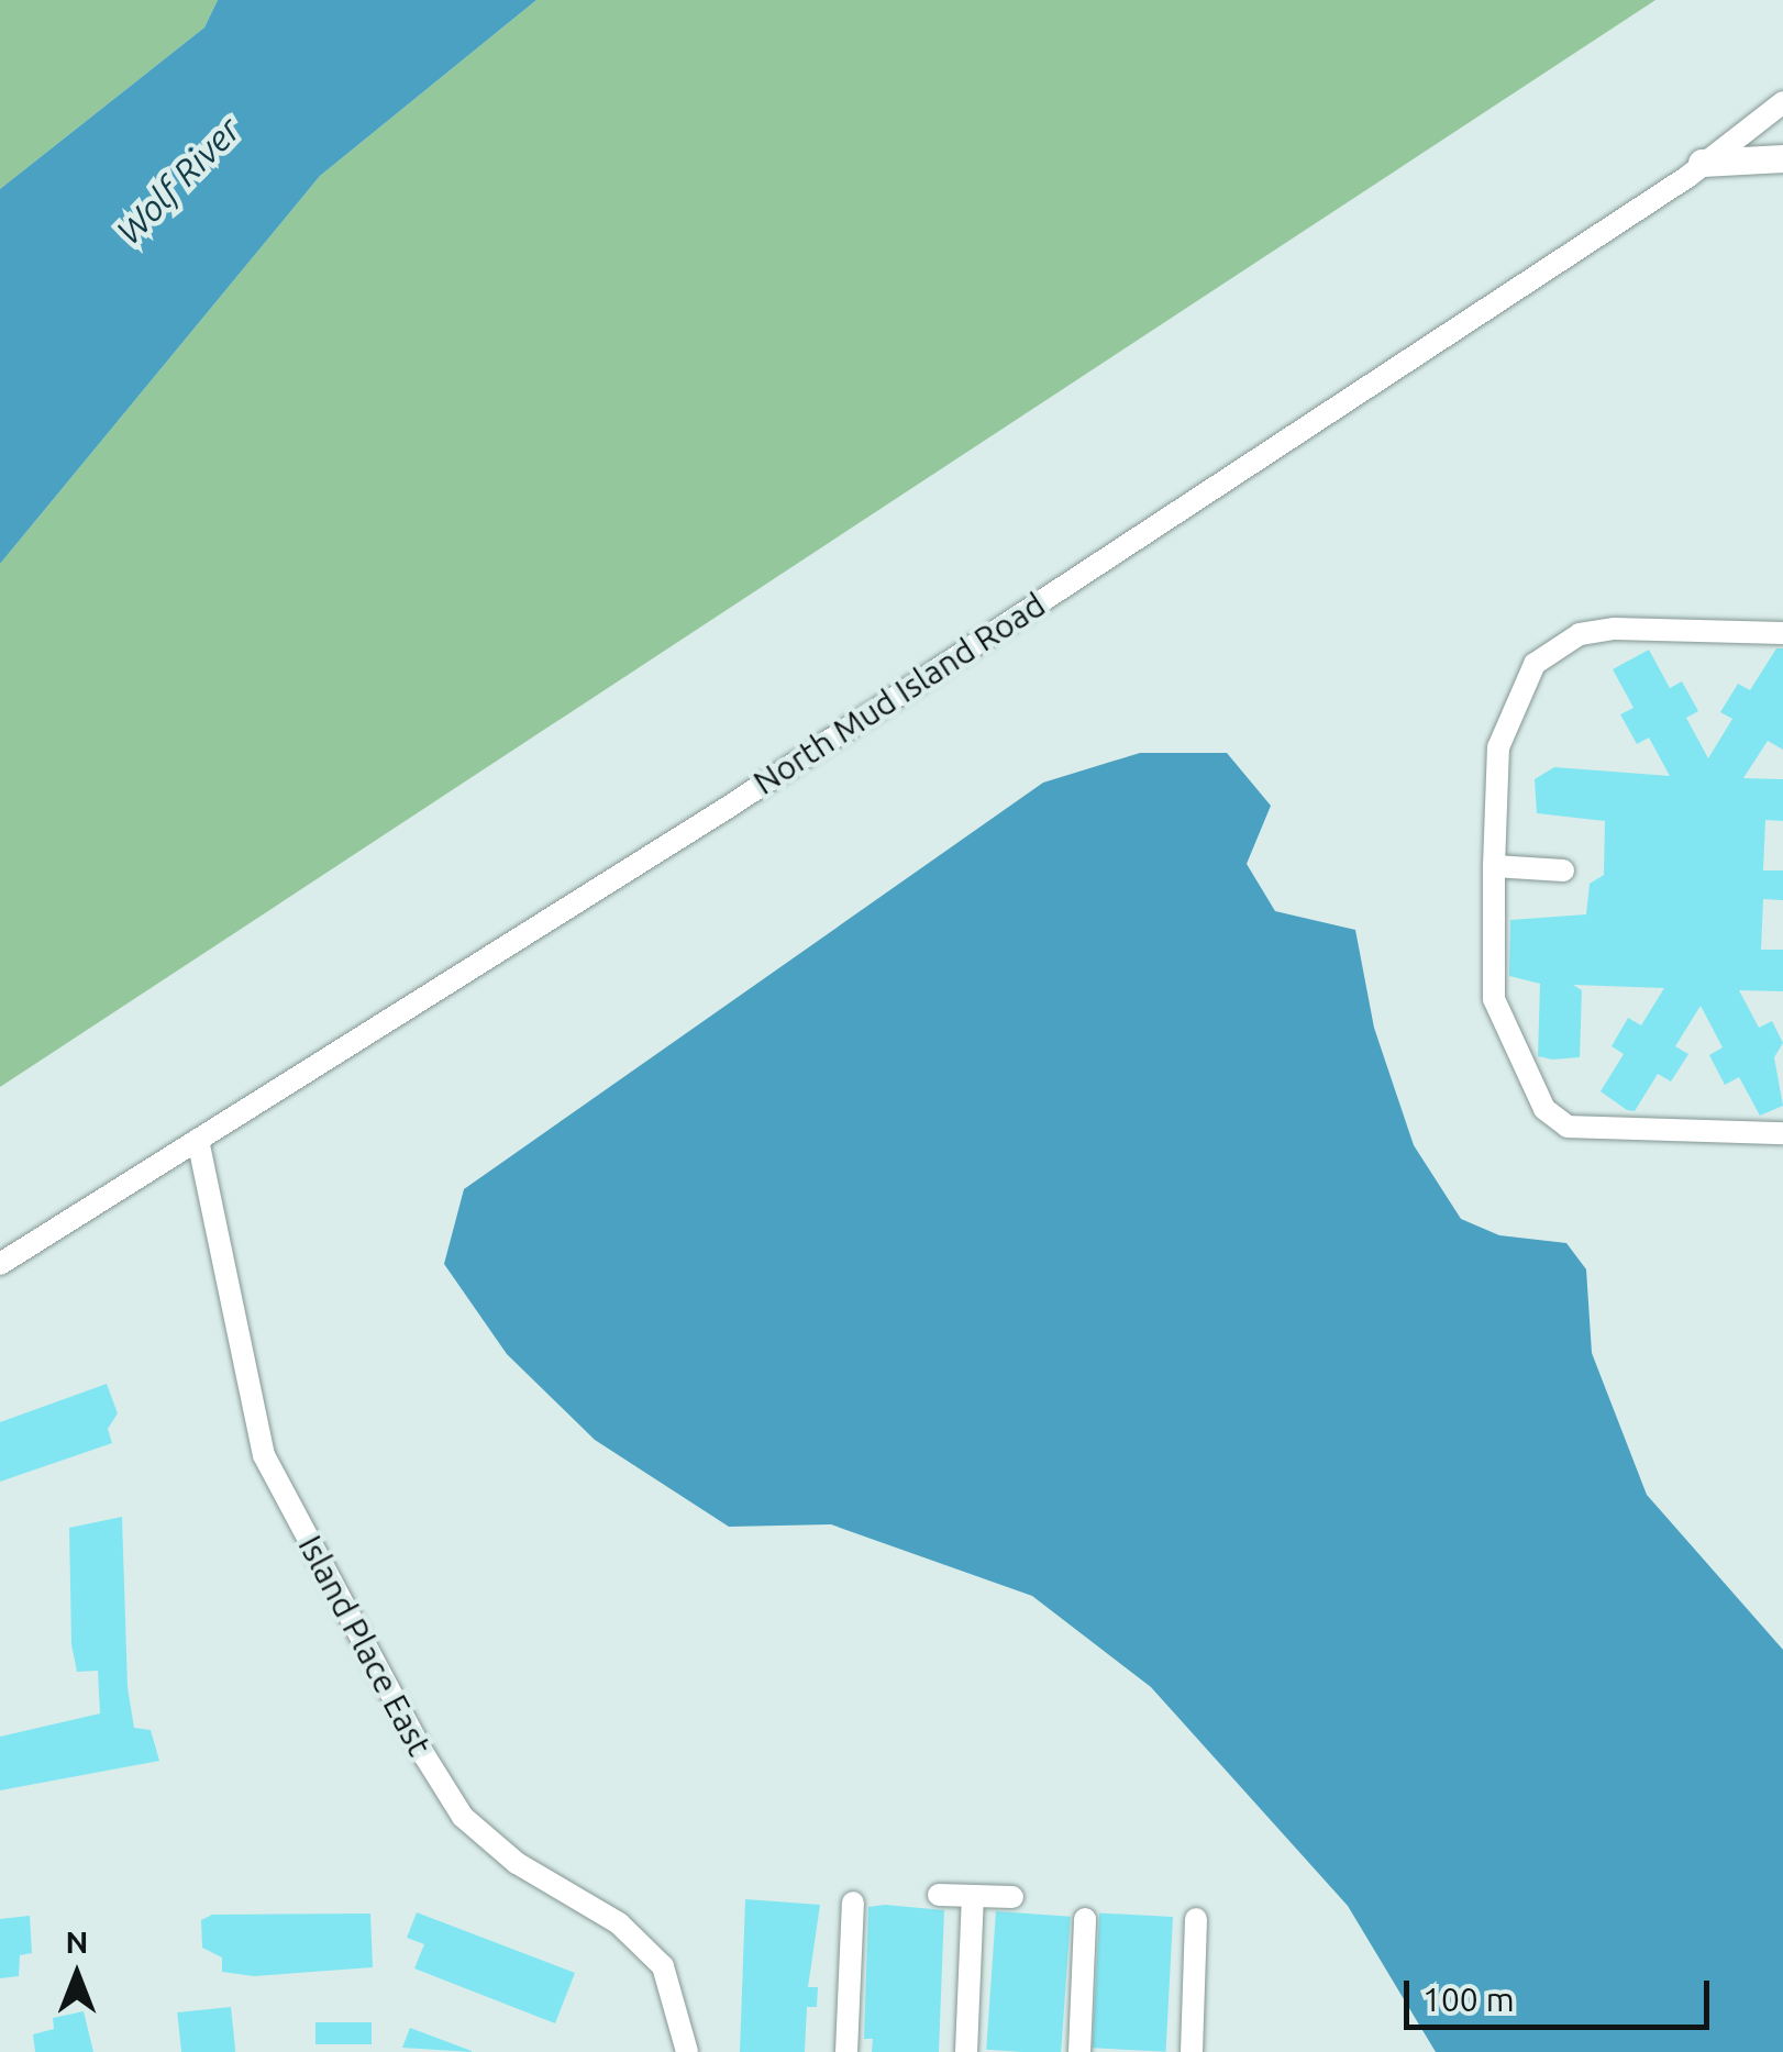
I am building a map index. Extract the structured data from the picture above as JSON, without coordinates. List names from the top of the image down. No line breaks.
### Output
{"streets":{"street":["North Mud Island Road","Island Place East"]},"crossings":[["North Mud Island Road","Island Place East"]],"water":["Wolf River"],"scale_bar":"100 m","north":"top"}
